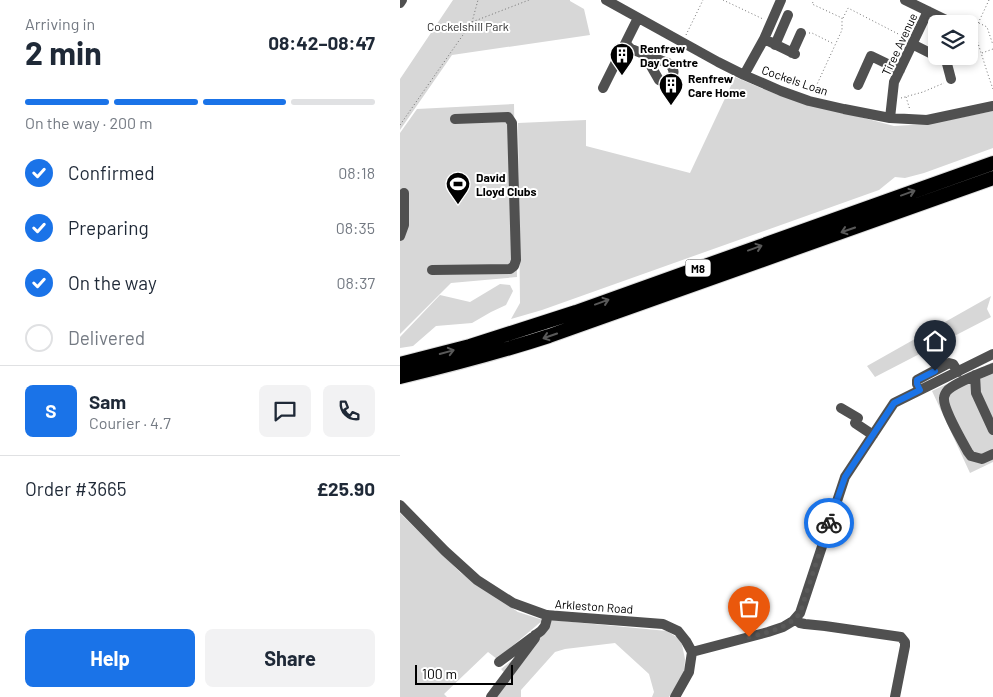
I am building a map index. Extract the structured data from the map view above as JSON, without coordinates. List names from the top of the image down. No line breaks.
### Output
{"streets":{"highway":["M8"],"street":["Tiree Avenue","Cockels Loan","Arkleston Road"]},"crossings":[["Tiree Avenue","Cockels Loan"]],"parks":["Cockelshill Park"],"places":{"building":["Renfrew Day Centre","Renfrew Care Home"],"sports":["David Lloyd Clubs"]},"scale_bar":"100 m","page":{"heading":["2 min","Arriving in","08:42–08:47"],"panel":["Sam","Courier · 4.7","Order #3665","£25.90"],"bar":"On the way · 200 m","list":[["Confirmed","08:18"],["Preparing","08:35"],["On the way","08:37"],"Delivered"],"round":"S","buttons":["Help","Share"],"scale":"100 m"}}
